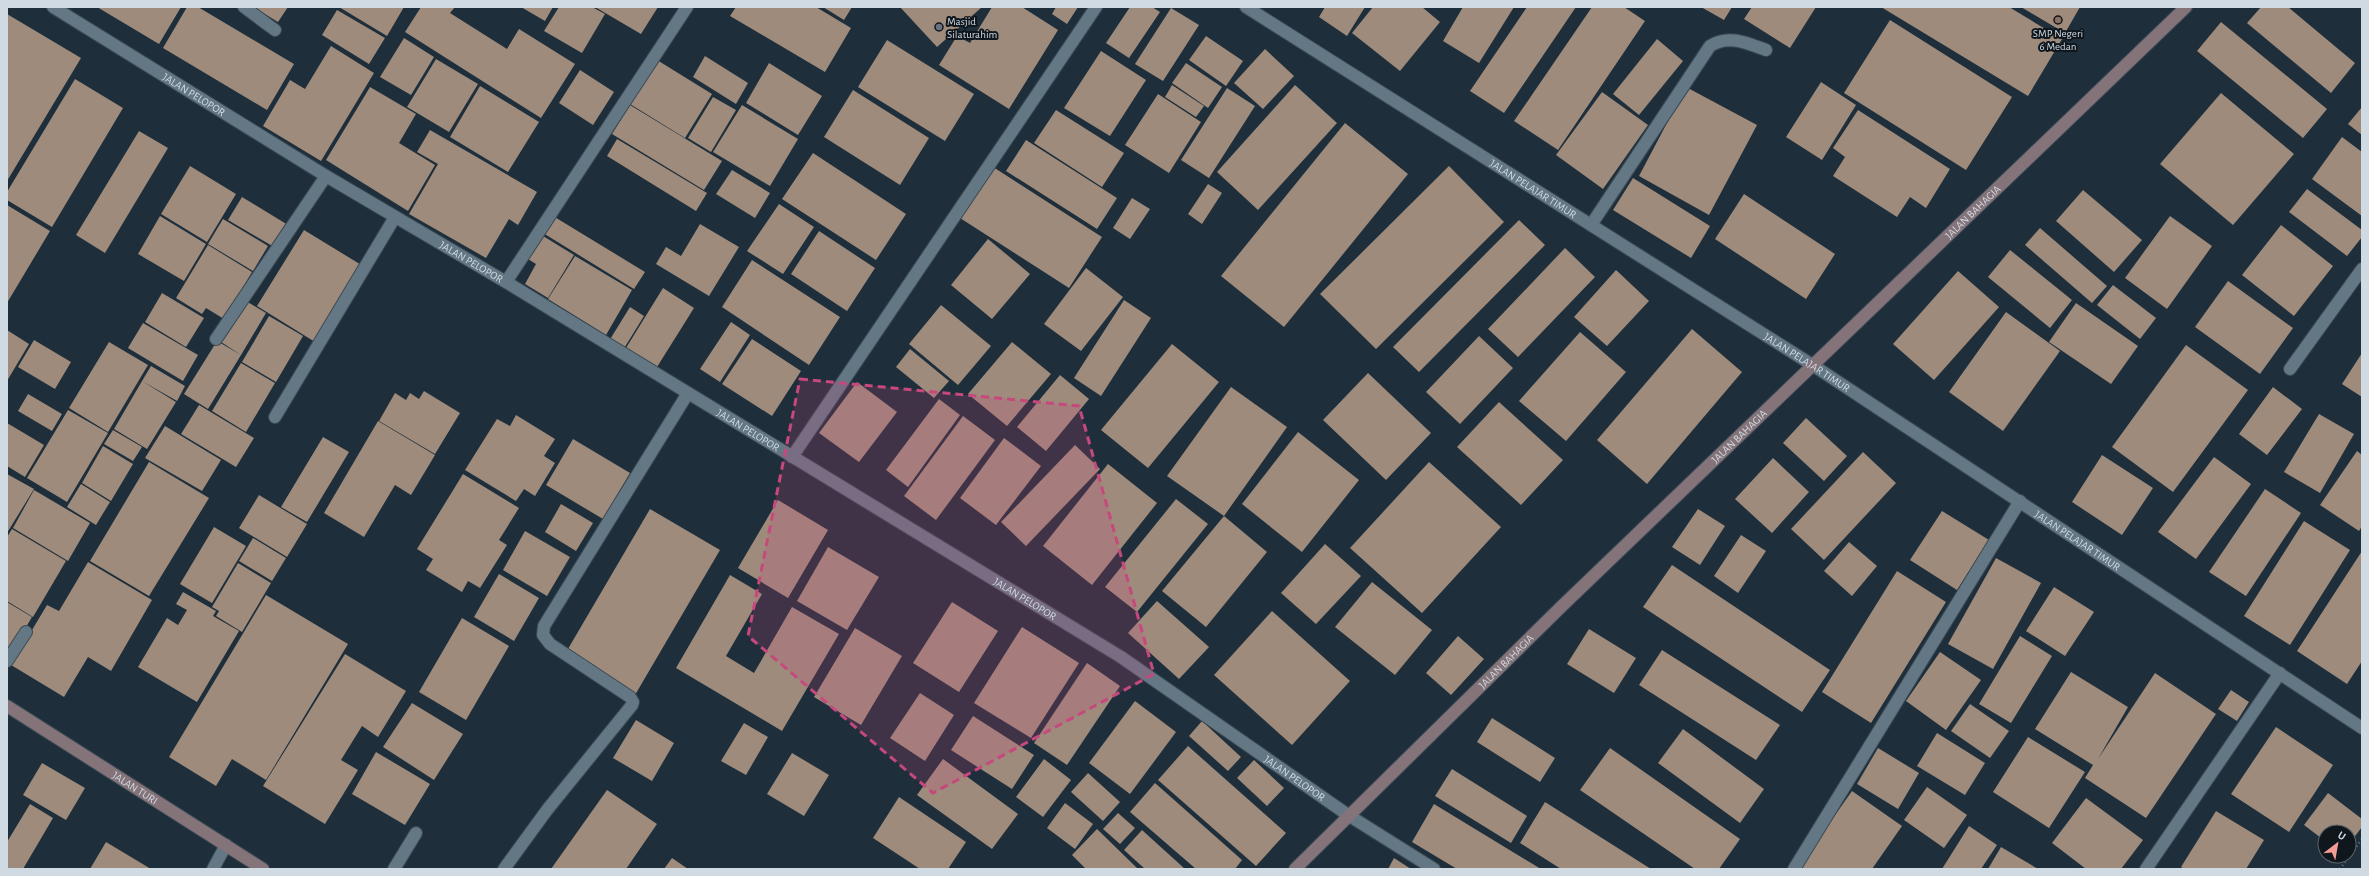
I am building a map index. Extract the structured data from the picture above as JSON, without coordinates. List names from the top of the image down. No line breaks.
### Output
{"streets":{"main road":["JALAN BAHAGIA","JALAN TURI"],"street":["JALAN PELOPOR","JALAN PELAJAR TIMUR"]},"crossings":[["JALAN PELOPOR","JALAN BAHAGIA"],["JALAN PELAJAR TIMUR","JALAN BAHAGIA"]],"places":["SMP Negeri 6 Medan","Masjid Silaturahim"],"north":"top right"}
